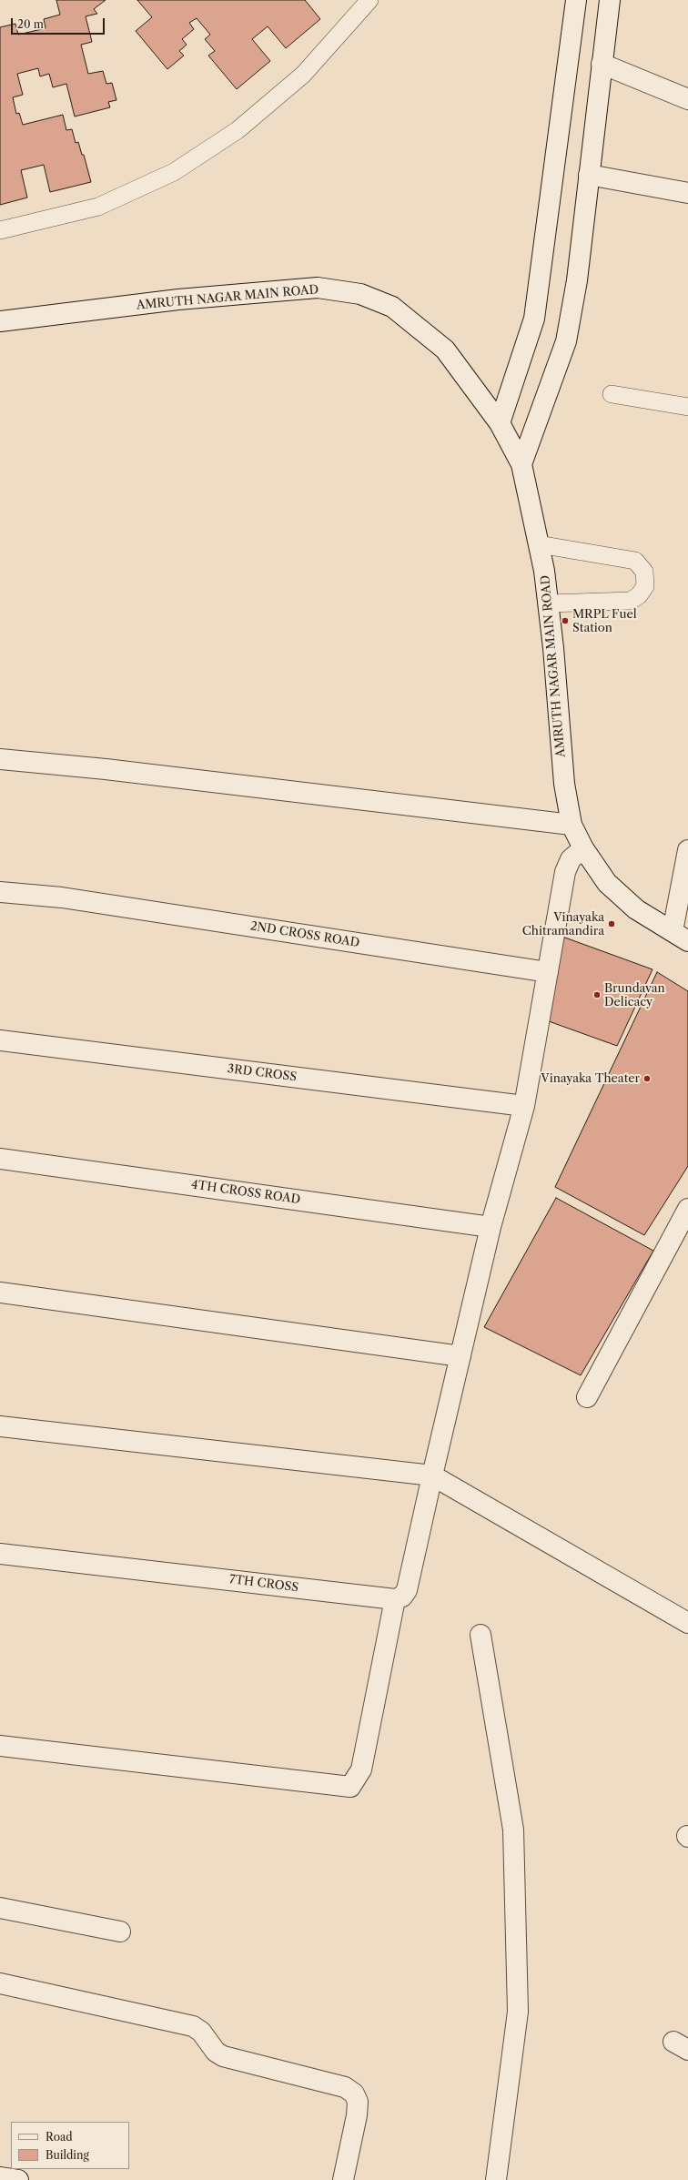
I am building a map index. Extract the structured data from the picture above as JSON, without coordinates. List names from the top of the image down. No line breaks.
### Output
{"streets":{"street":["AMRUTH NAGAR MAIN ROAD","2ND CROSS ROAD","3RD CROSS","4TH CROSS ROAD","7TH CROSS"]},"places":["MRPL Fuel Station","Vinayaka Chitramandira","Brundavan Delicacy","Vinayaka Theater"],"legend":["Road","Building"],"scale_bar":"20 m"}
